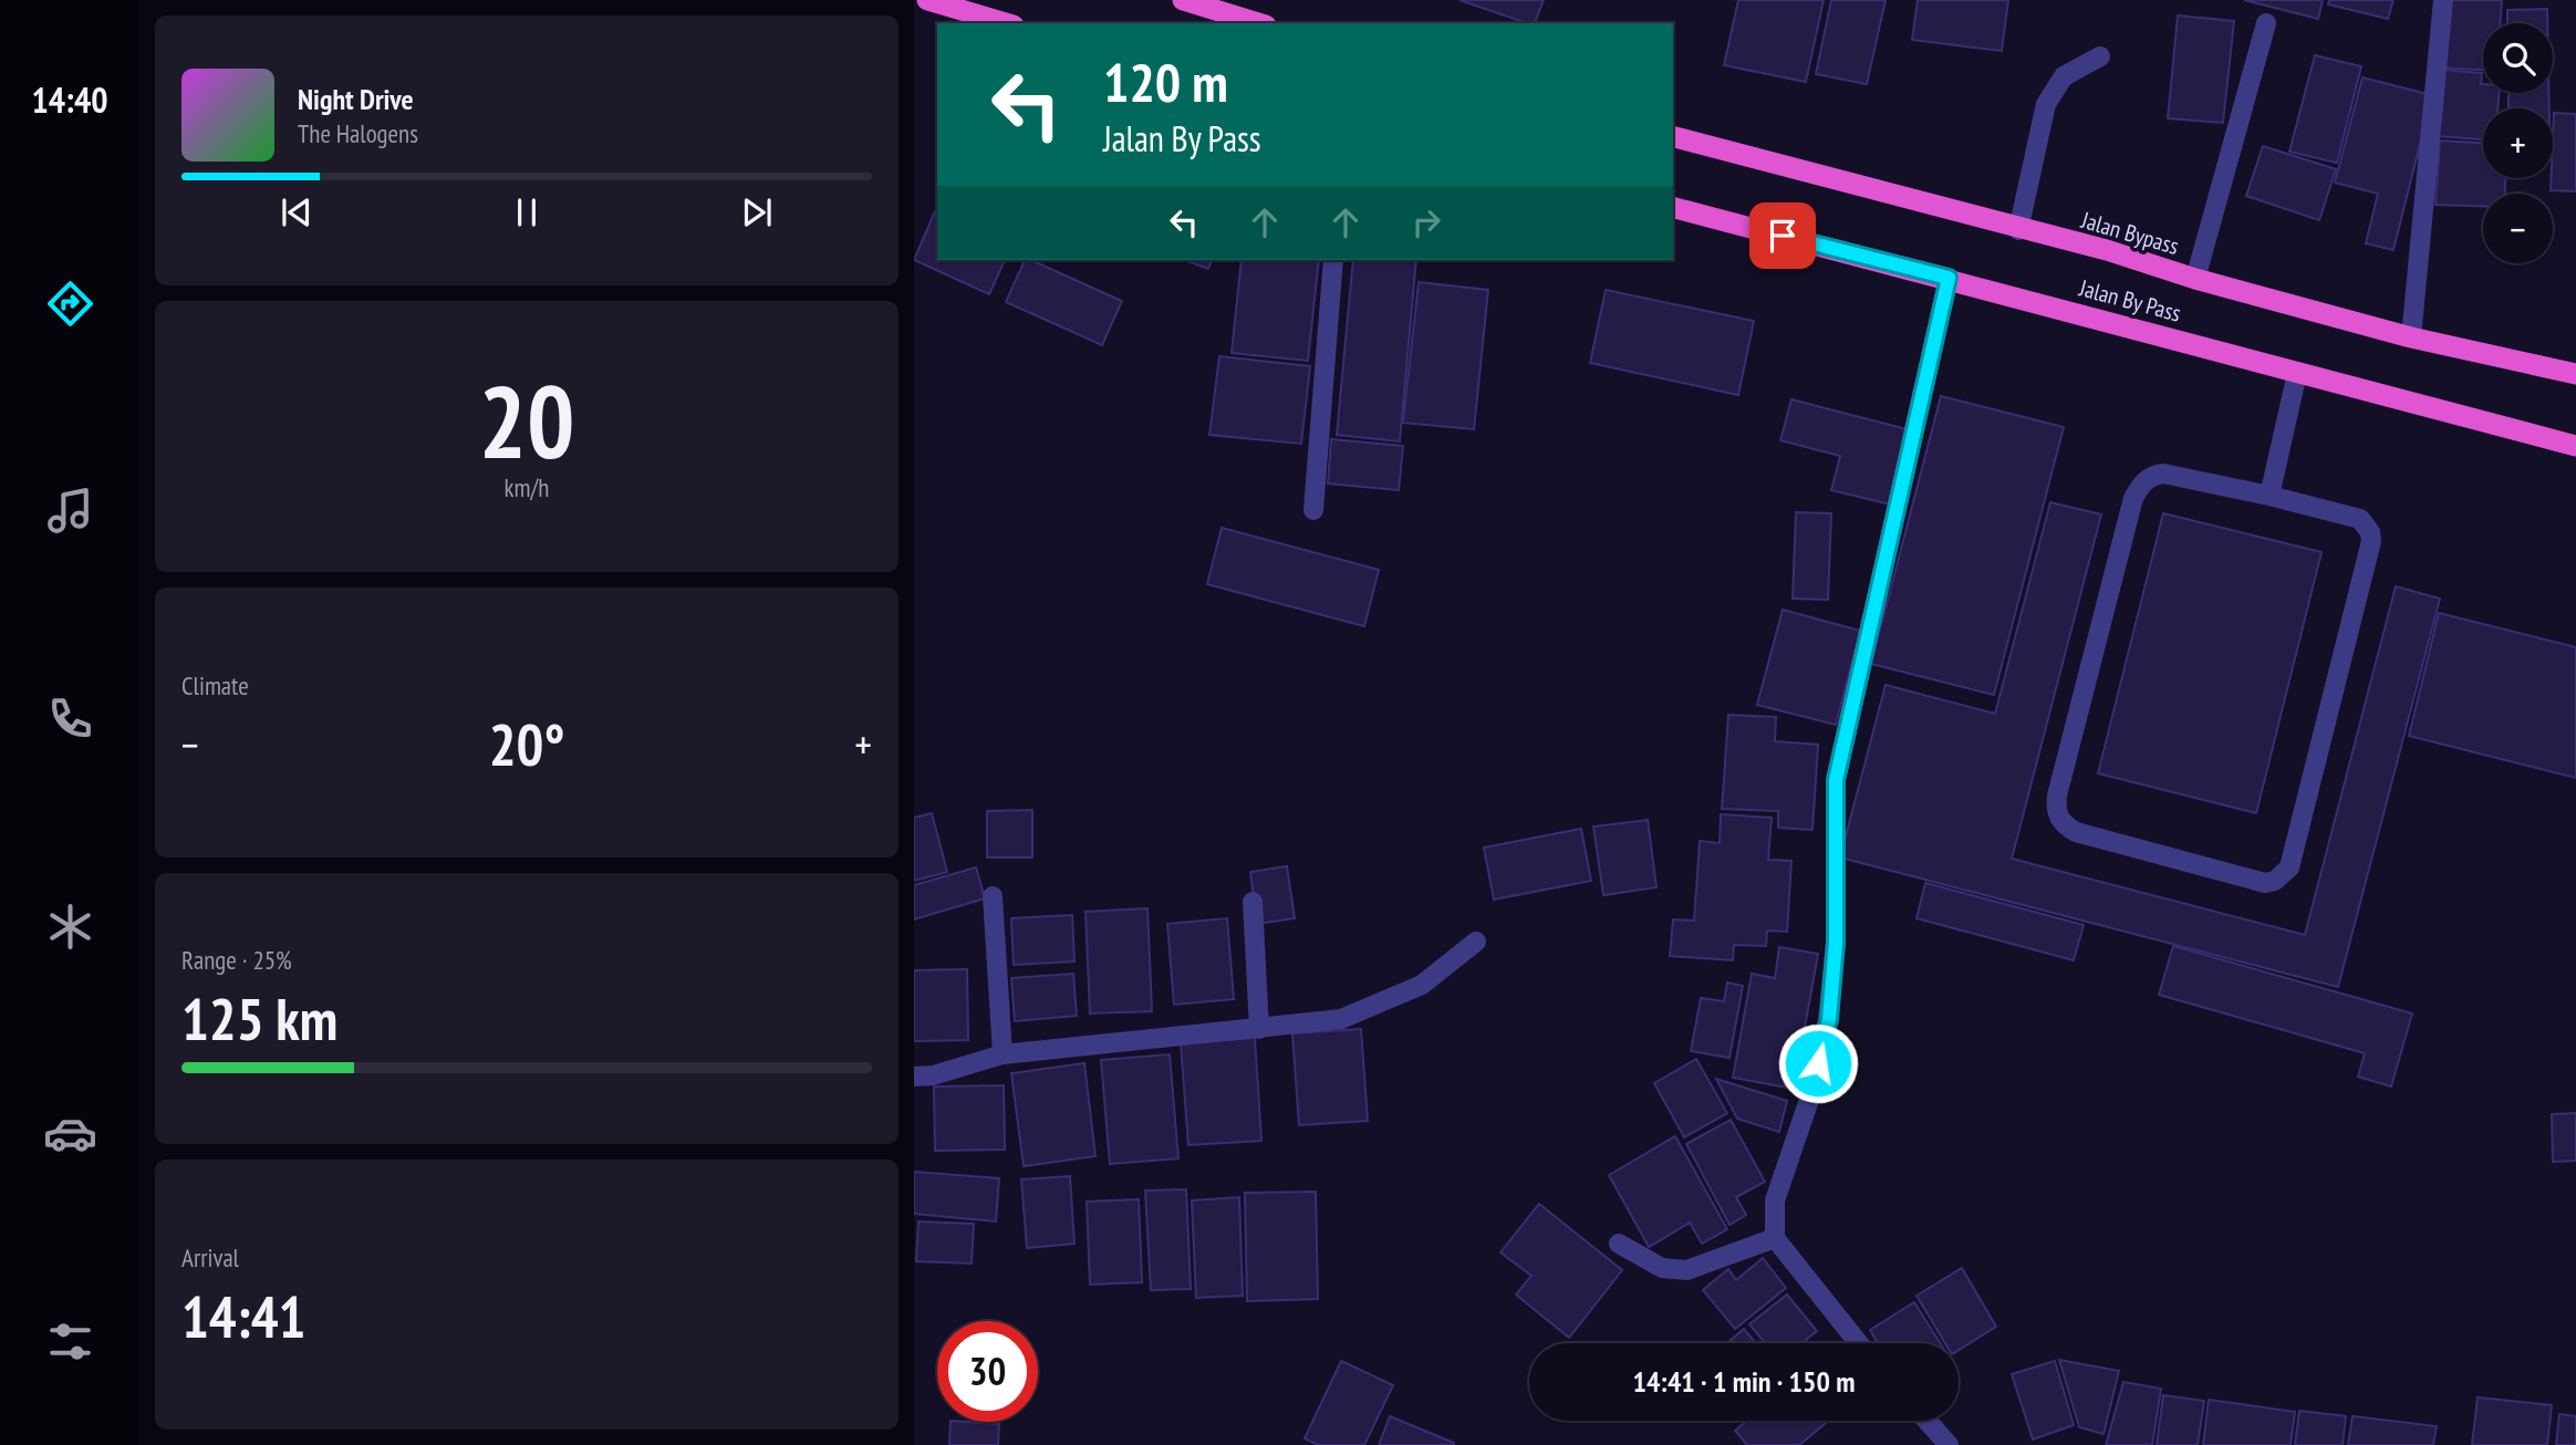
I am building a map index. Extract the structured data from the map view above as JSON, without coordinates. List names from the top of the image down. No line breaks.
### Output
{"streets":{"highway":["Jalan Bypass","Jalan By Pass"]},"page":{"tabs":"14:40","map_buttons":["+","−"],"turn":["120 m","Jalan By Pass"],"song":["Night Drive","The Halogens"],"tile":[["20","km/h"],"Climate",["Range · 25%","125 km"],["Arrival","14:41"]],"heat":["−","20°","+"],"limit":"30","trip":"14:41 · 1 min · 150 m"}}
